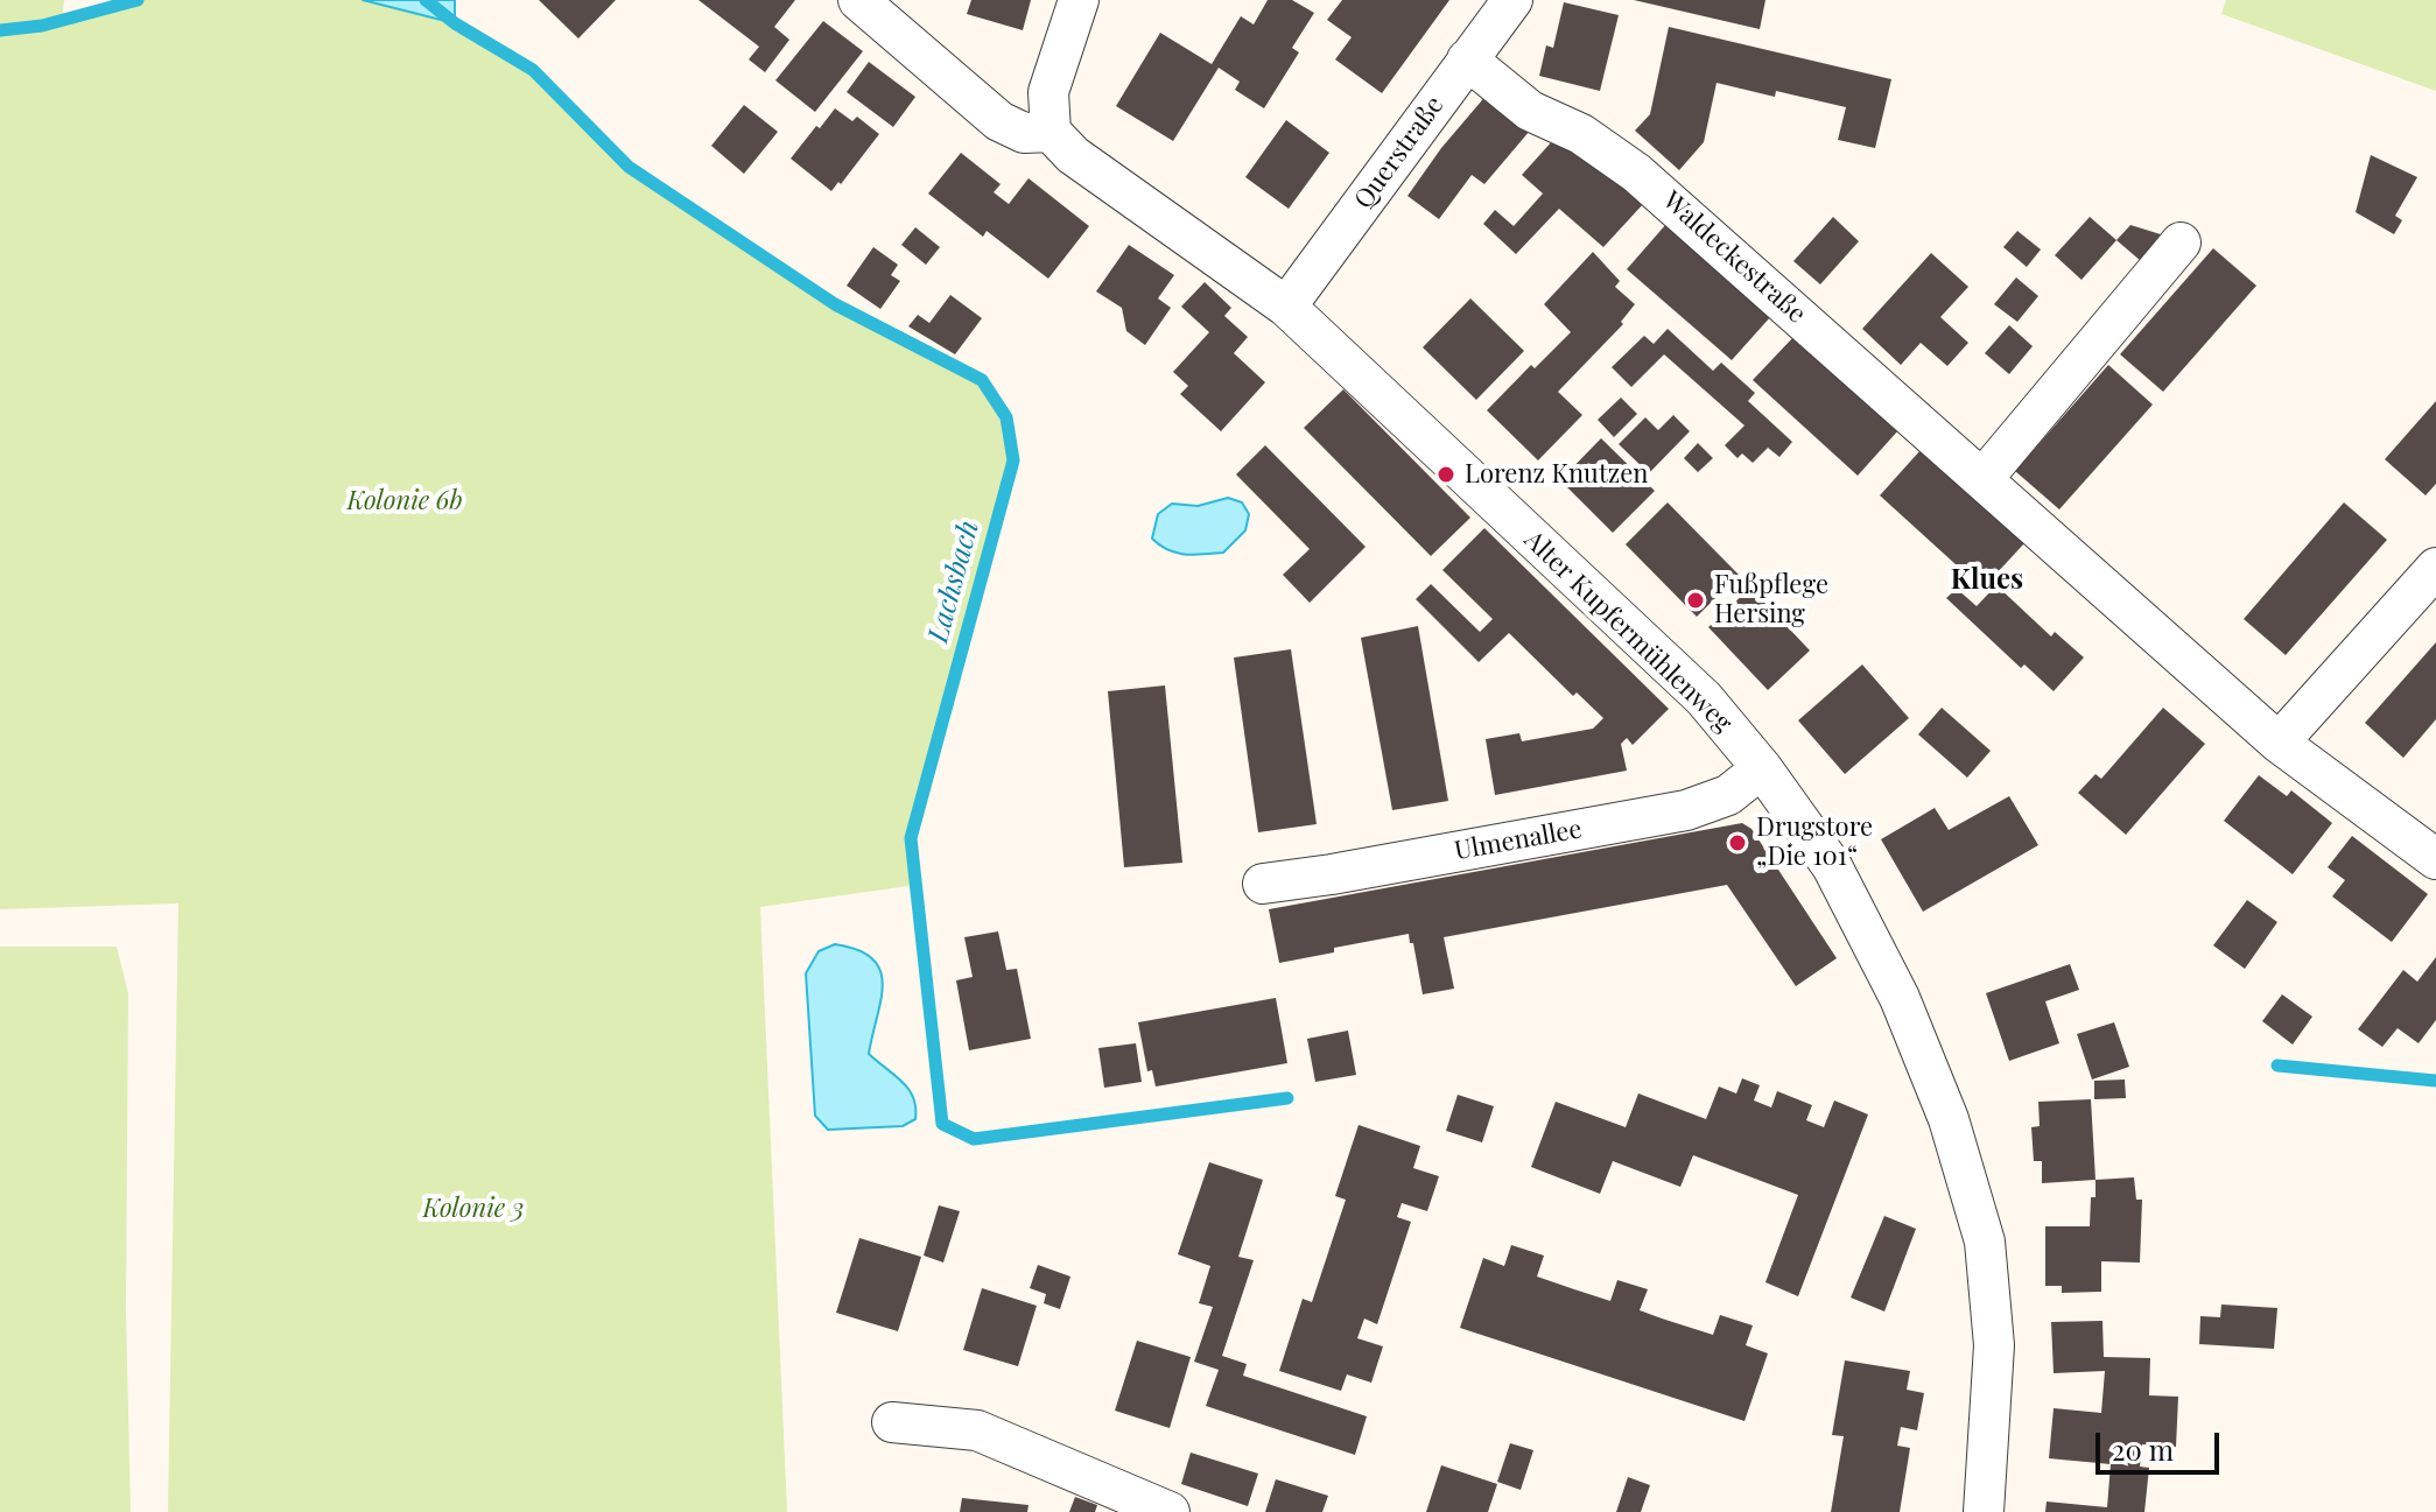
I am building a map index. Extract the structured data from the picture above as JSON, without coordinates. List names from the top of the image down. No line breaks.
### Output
{"streets":{"street":["Querstraße","Waldeckestraße","Alter Kupfermühlenweg","Ulmenallee"]},"crossings":[["Querstraße","Waldeckestraße"],["Querstraße","Alter Kupfermühlenweg"],["Alter Kupfermühlenweg","Ulmenallee"]],"districts":["Klues"],"water":["Lachsbach"],"parks":["Kolonie 6b","Kolonie 3"],"places":["Lorenz Knutzen","Fußpflege Hersing","Drugstore „Die 101“"],"scale_bar":"20 m"}
